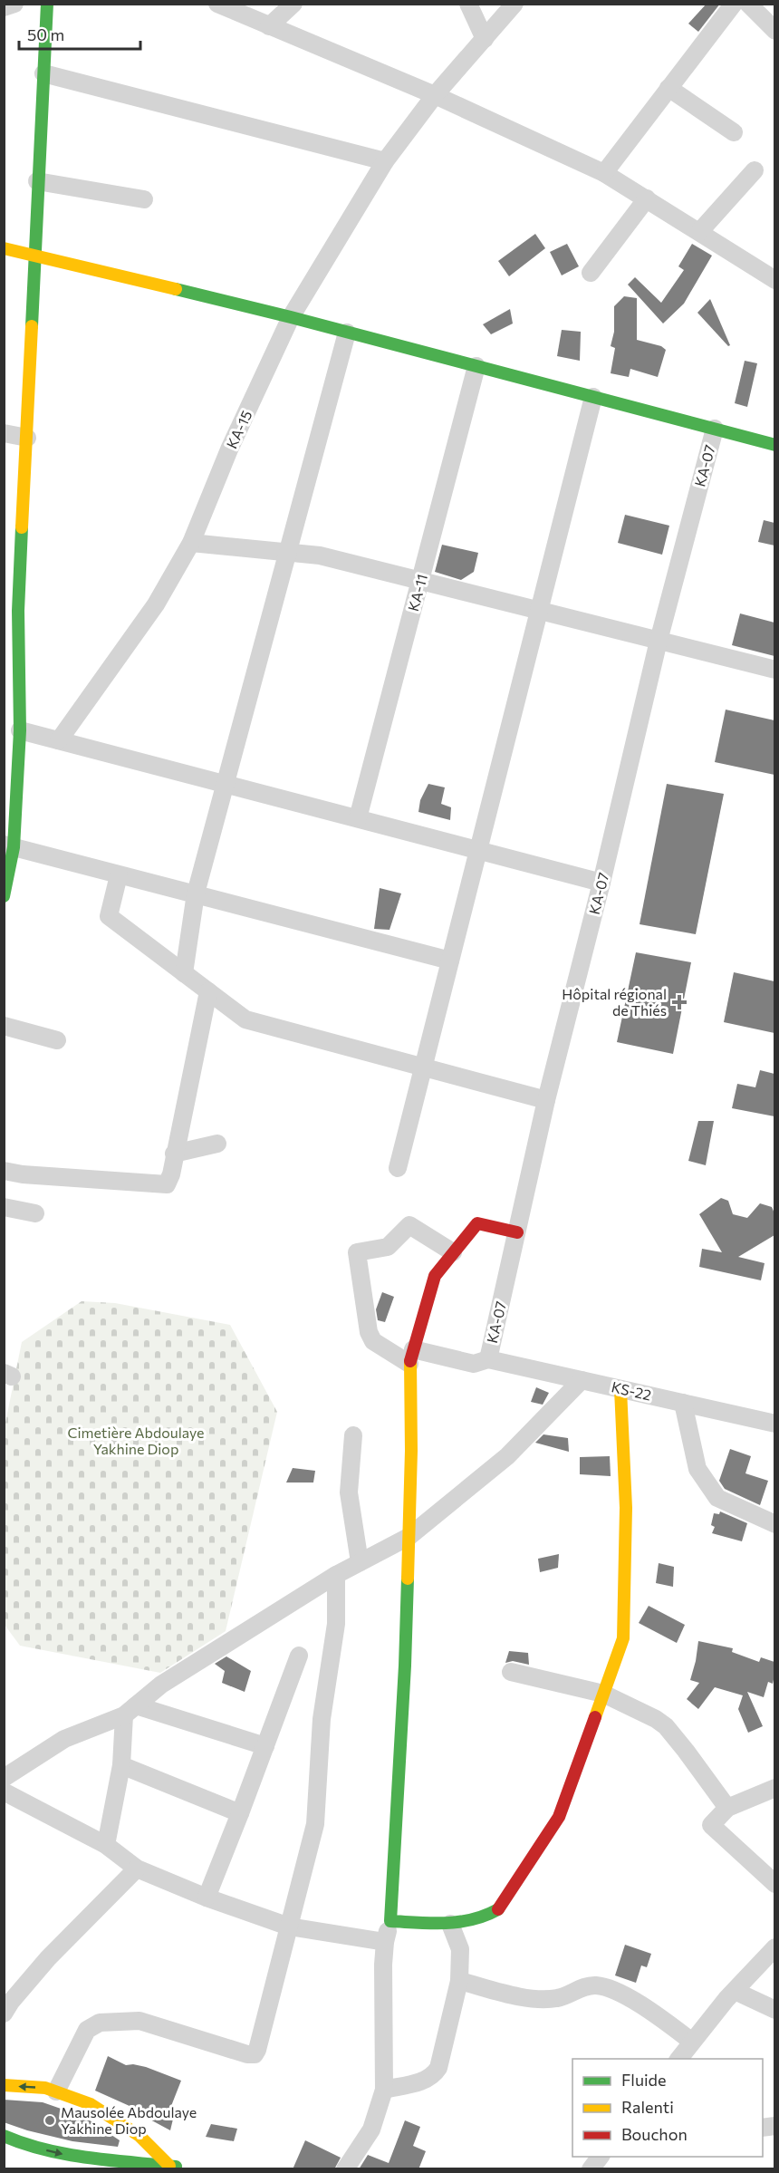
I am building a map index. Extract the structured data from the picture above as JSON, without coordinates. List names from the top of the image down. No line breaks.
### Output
{"streets":{"street":["KA-15","KA-07","KA-11","KS-22"]},"crossings":[["KA-07","KS-22"]],"parks":["Cimetière Abdoulaye Yakhine Diop"],"places":{"health":["Hôpital régional de Thiés"],"other":["Mausolée Abdoulaye Yakhine Diop"]},"legend":["Fluide","Ralenti","Bouchon"],"scale_bar":"50 m"}
